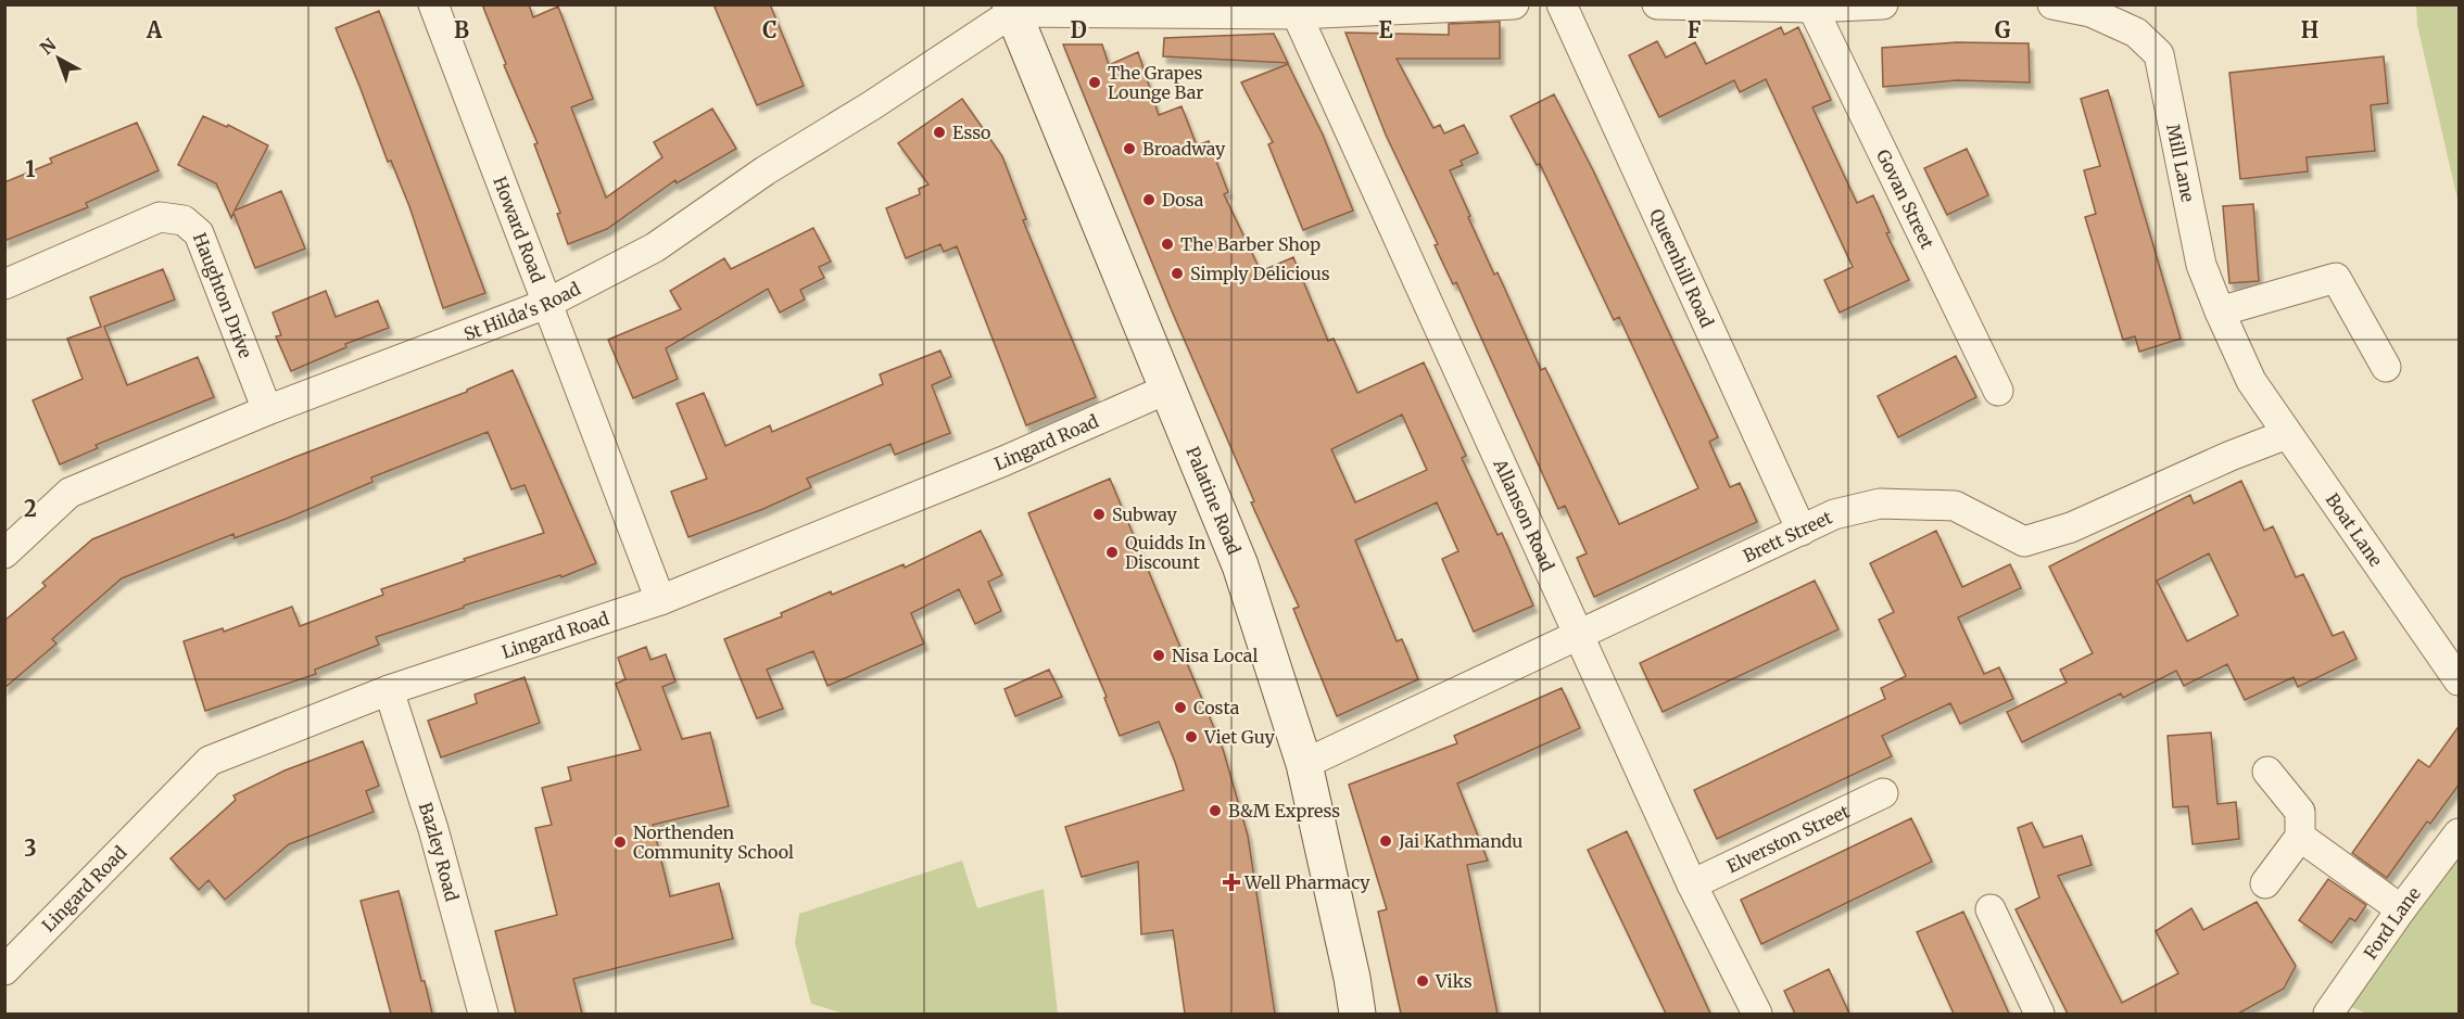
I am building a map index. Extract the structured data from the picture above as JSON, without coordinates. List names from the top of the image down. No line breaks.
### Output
{"streets":{"main road":["Palatine Road"],"street":["Mill Lane","Govan Street","Howard Road","Queenhill Road","Haughton Drive","St Hilda's Road","Lingard Road","Allanson Road","Boat Lane","Brett Street","Elverston Street","Bazley Road","Ford Lane"]},"crossings":[["Mill Lane","Boat Lane"],["Howard Road","St Hilda's Road"],["Howard Road","Lingard Road"],["Queenhill Road","Brett Street"],["Haughton Drive","St Hilda's Road"],["St Hilda's Road","Palatine Road"],["Lingard Road","Palatine Road"],["Lingard Road","Bazley Road"],["Palatine Road","Brett Street"],["Allanson Road","Brett Street"],["Allanson Road","Elverston Street"],["Boat Lane","Brett Street"]],"places":{"other":["The Grapes Lounge Bar","Esso","Broadway","Dosa","The Barber Shop","Simply Delicious","Subway","Quidds In Discount","Nisa Local","Costa","Viet Guy","B&M Express","Jai Kathmandu","Northenden Community School","Viks"],"health":["Well Pharmacy"]},"north":"top left","grid":{"columns":["A","B","C","D","E","F","G","H"],"rows":["1","2","3"]}}
